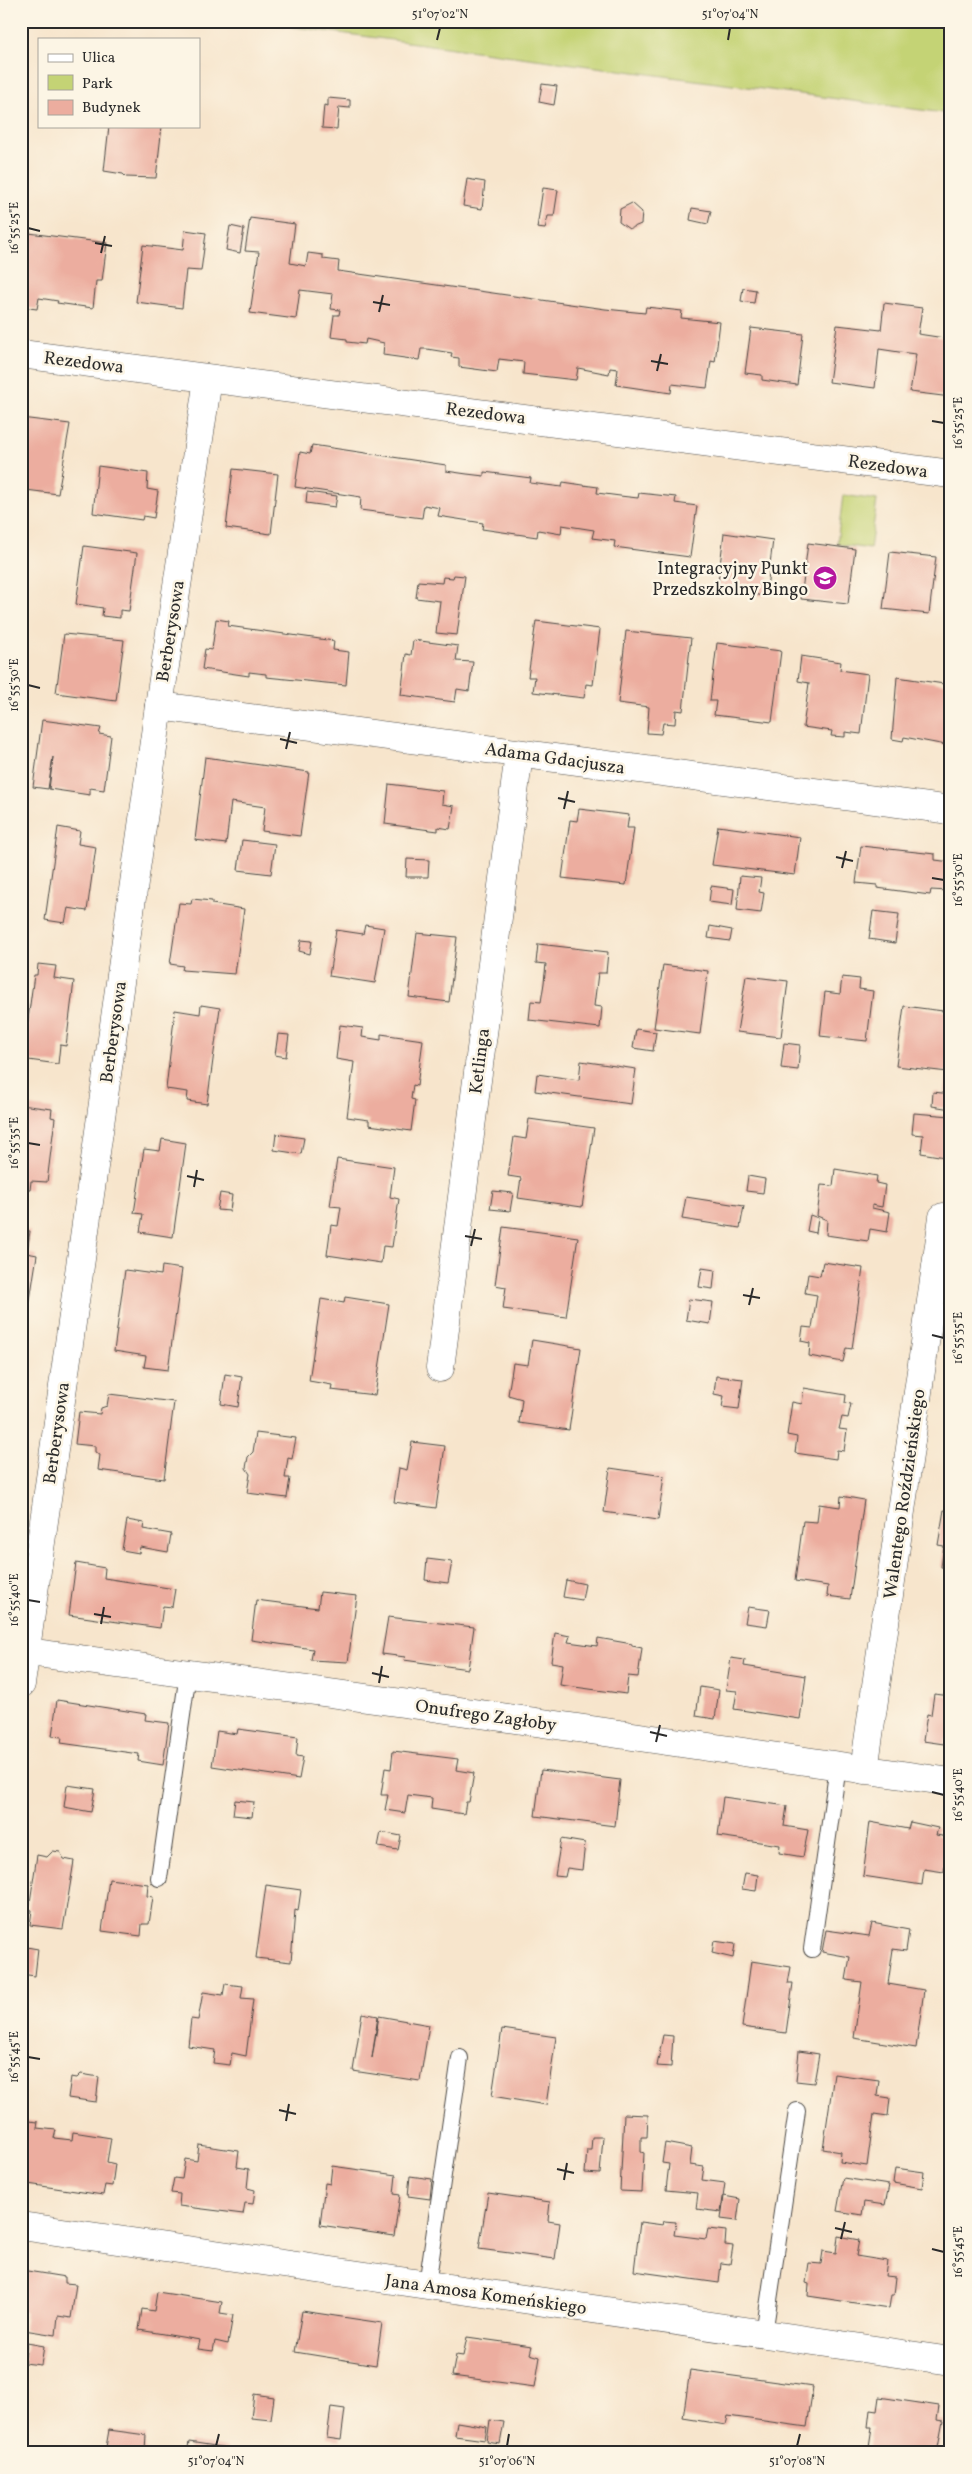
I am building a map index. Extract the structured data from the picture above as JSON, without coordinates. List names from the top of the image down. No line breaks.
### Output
{"streets":{"street":["Rezedowa","Berberysowa","Adama Gdacjusza","Ketlinga","Walentego Roździeńskiego","Onufrego Zagłoby","Jana Amosa Komeńskiego"]},"crossings":[["Rezedowa","Berberysowa"],["Berberysowa","Adama Gdacjusza"],["Berberysowa","Onufrego Zagłoby"],["Adama Gdacjusza","Ketlinga"],["Walentego Roździeńskiego","Onufrego Zagłoby"]],"places":{"school or university":["Integracyjny Punkt Przedszkolny Bingo"]},"legend":["Ulica","Park","Budynek"],"coordinates":["51°07'02\"N","51°07'04\"N","16°55'25\"E","16°55'30\"E","16°55'35\"E","16°55'40\"E","16°55'45\"E","51°07'06\"N","51°07'08\"N"]}
